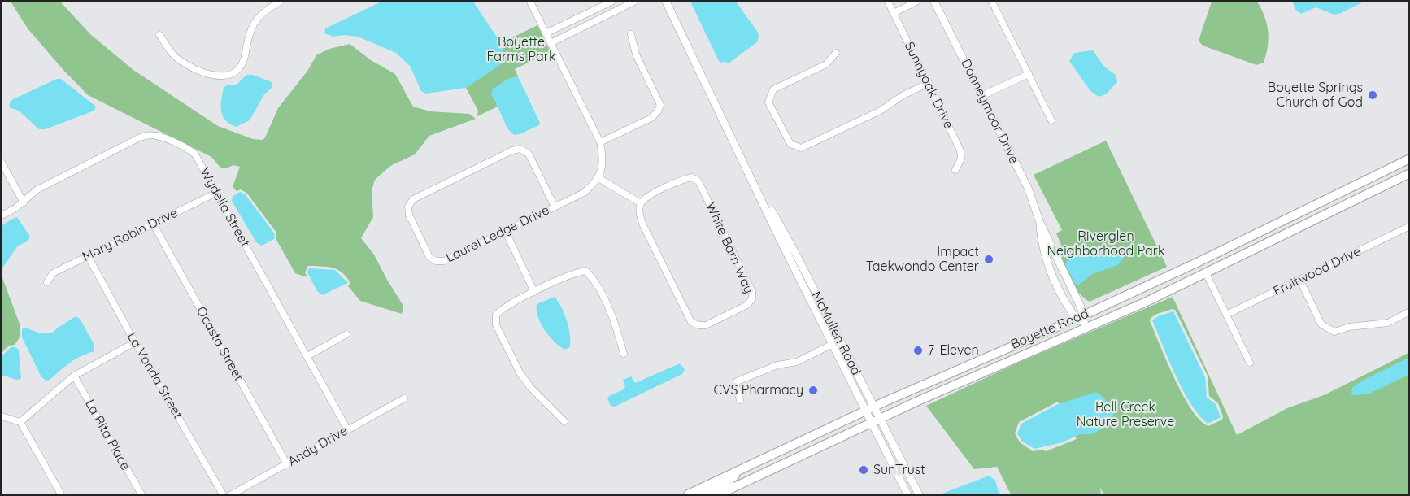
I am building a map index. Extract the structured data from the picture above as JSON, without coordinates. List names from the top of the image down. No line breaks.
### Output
{"streets":{"main road":["Boyette Road"],"street":["Sunnyoak Drive","Donneymoor Drive","Wydella Street","Laurel Ledge Drive","Mary Robin Drive","White Barn Way","Fruitwood Drive","McMullen Road","Ocasta Street","La Vonda Street","La Rita Place","Andy Drive"]},"crossings":[["Donneymoor Drive","Boyette Road"],["Wydella Street","Mary Robin Drive"],["Wydella Street","Andy Drive"],["Mary Robin Drive","Ocasta Street"],["Mary Robin Drive","La Vonda Street"],["Boyette Road","McMullen Road"],["Ocasta Street","Andy Drive"]],"parks":["Boyette Farms Park","Riverglen Neighborhood Park","Bell Creek Nature Preserve"],"places":["Boyette Springs Church of God","Impact Taekwondo Center","7-Eleven","CVS Pharmacy","SunTrust"]}
